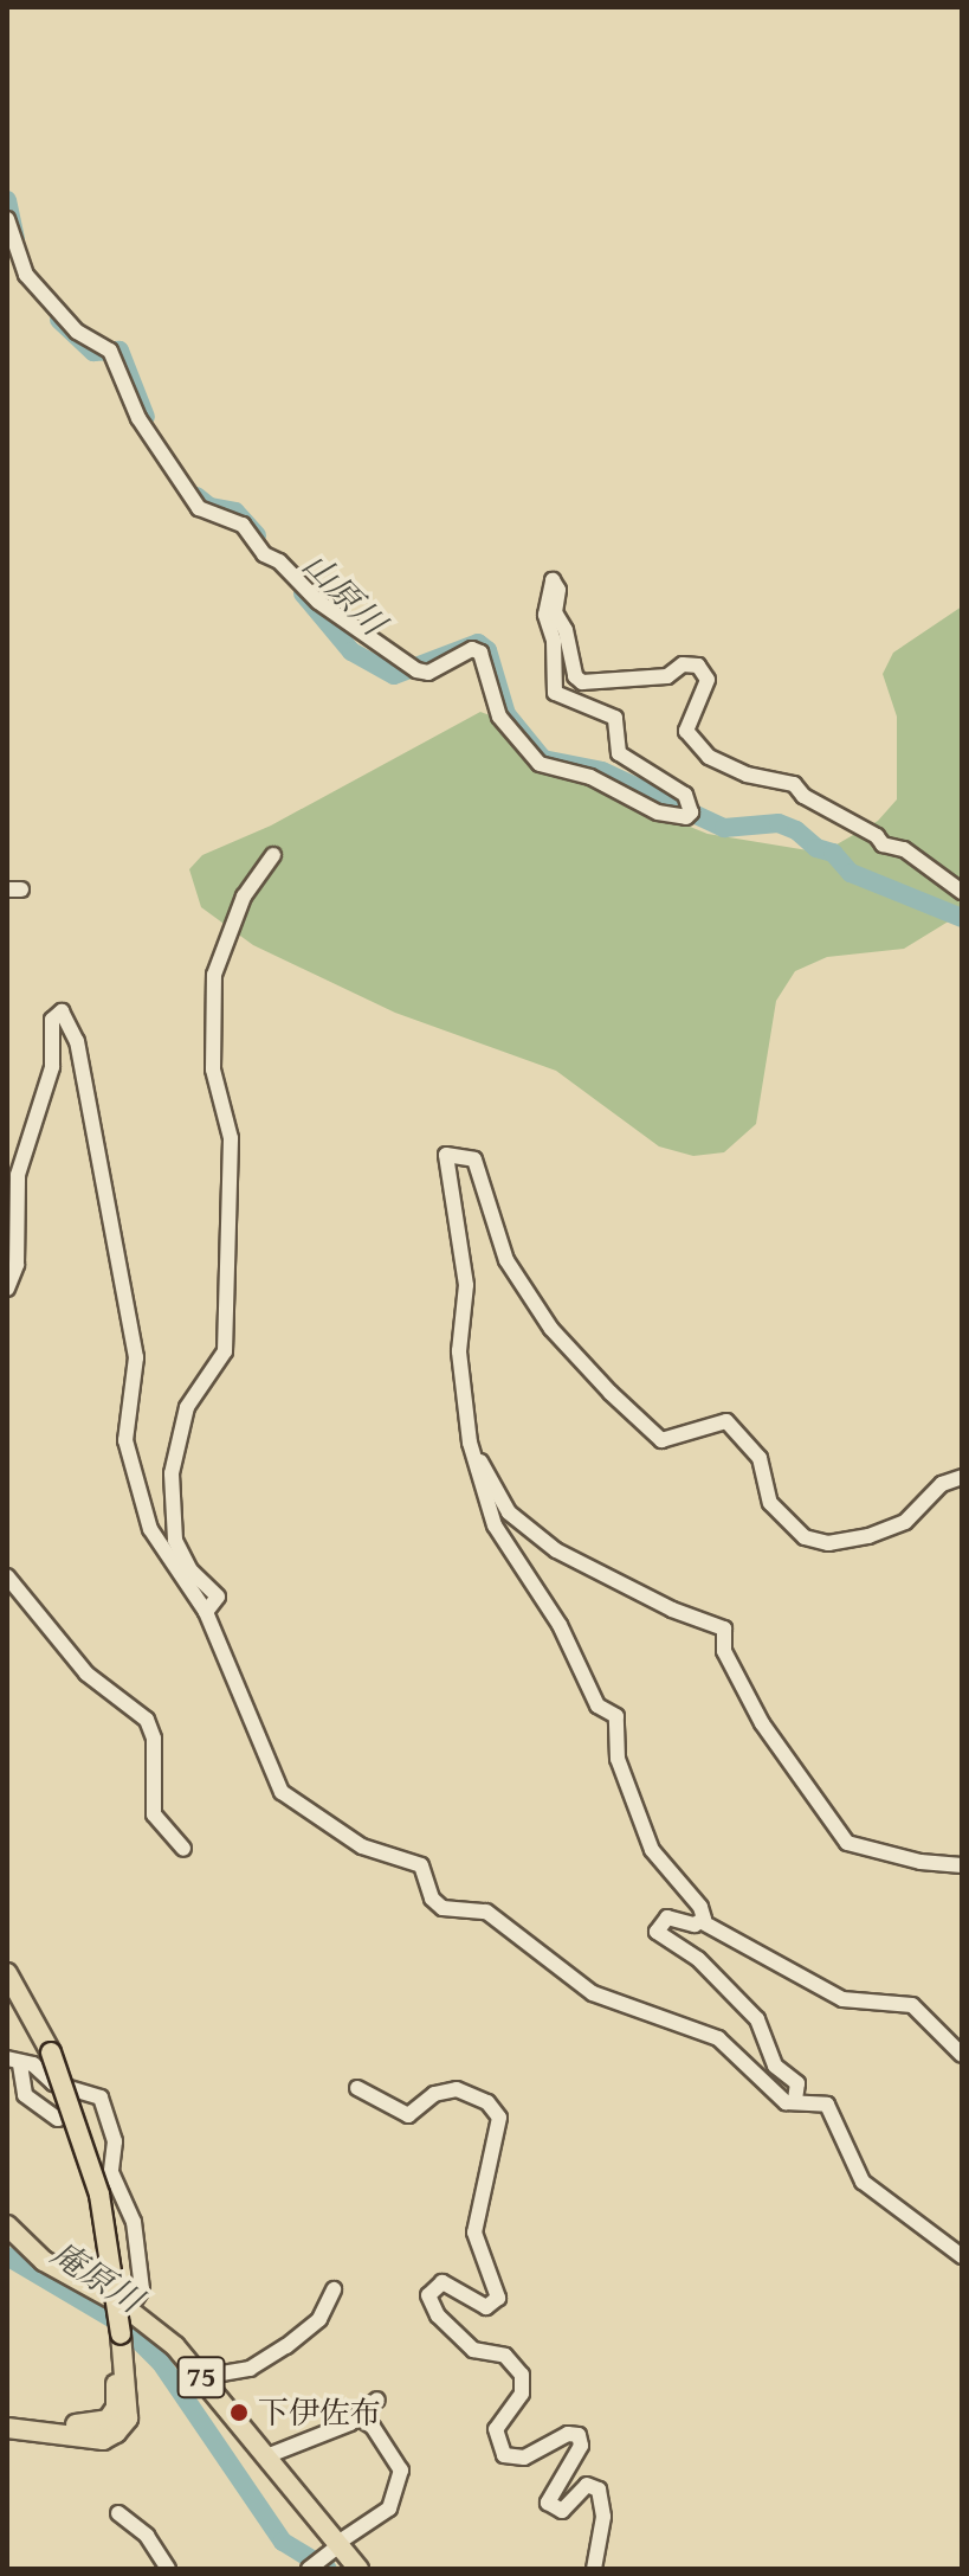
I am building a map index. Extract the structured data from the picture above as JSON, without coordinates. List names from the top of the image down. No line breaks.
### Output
{"streets":{"main road":["75"]},"water":["山原川","庵原川"],"places":["下伊佐布"]}
